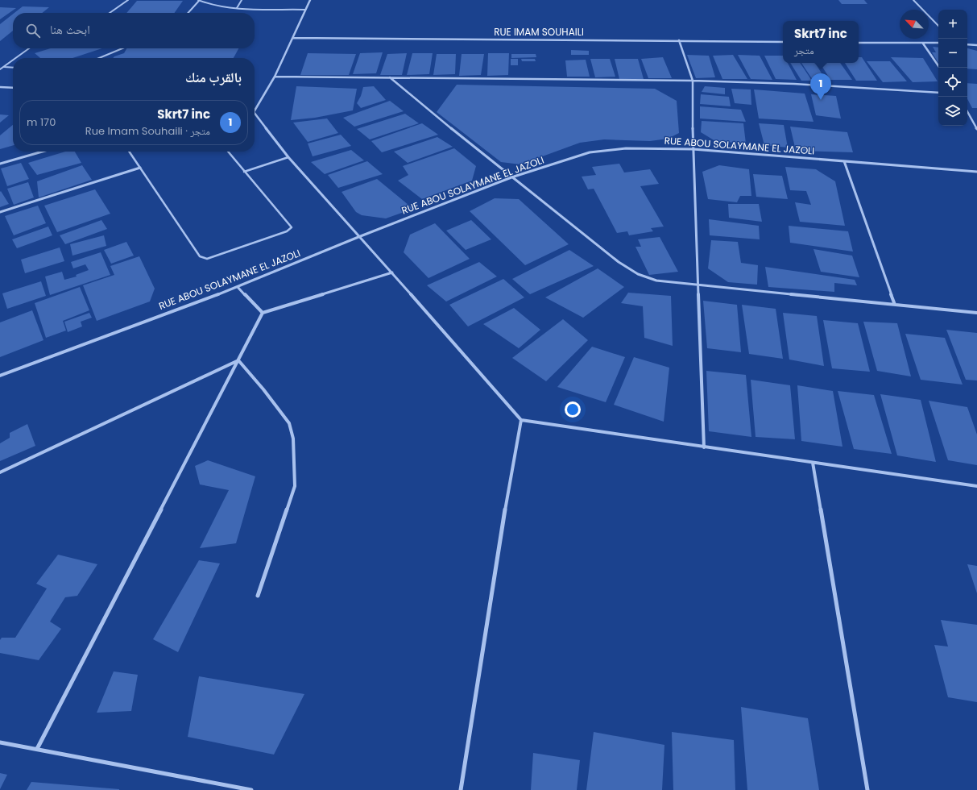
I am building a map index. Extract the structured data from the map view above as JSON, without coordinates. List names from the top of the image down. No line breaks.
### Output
{"streets":{"street":["RUE IMAM SOUHAILI","RUE ABOU SOLAYMANE EL JAZOLI"]},"north":"top left","page":{"map_buttons":["+","−"],"search":"ابحث هنا","popup":["Skrt7 inc","متجر"],"heading":"بالقرب منك","pins":"1","list":[{"mark":"1","name":"Skrt7 inc","note":"متجر · Rue Imam Souhaili","value":"170 m"}]}}
